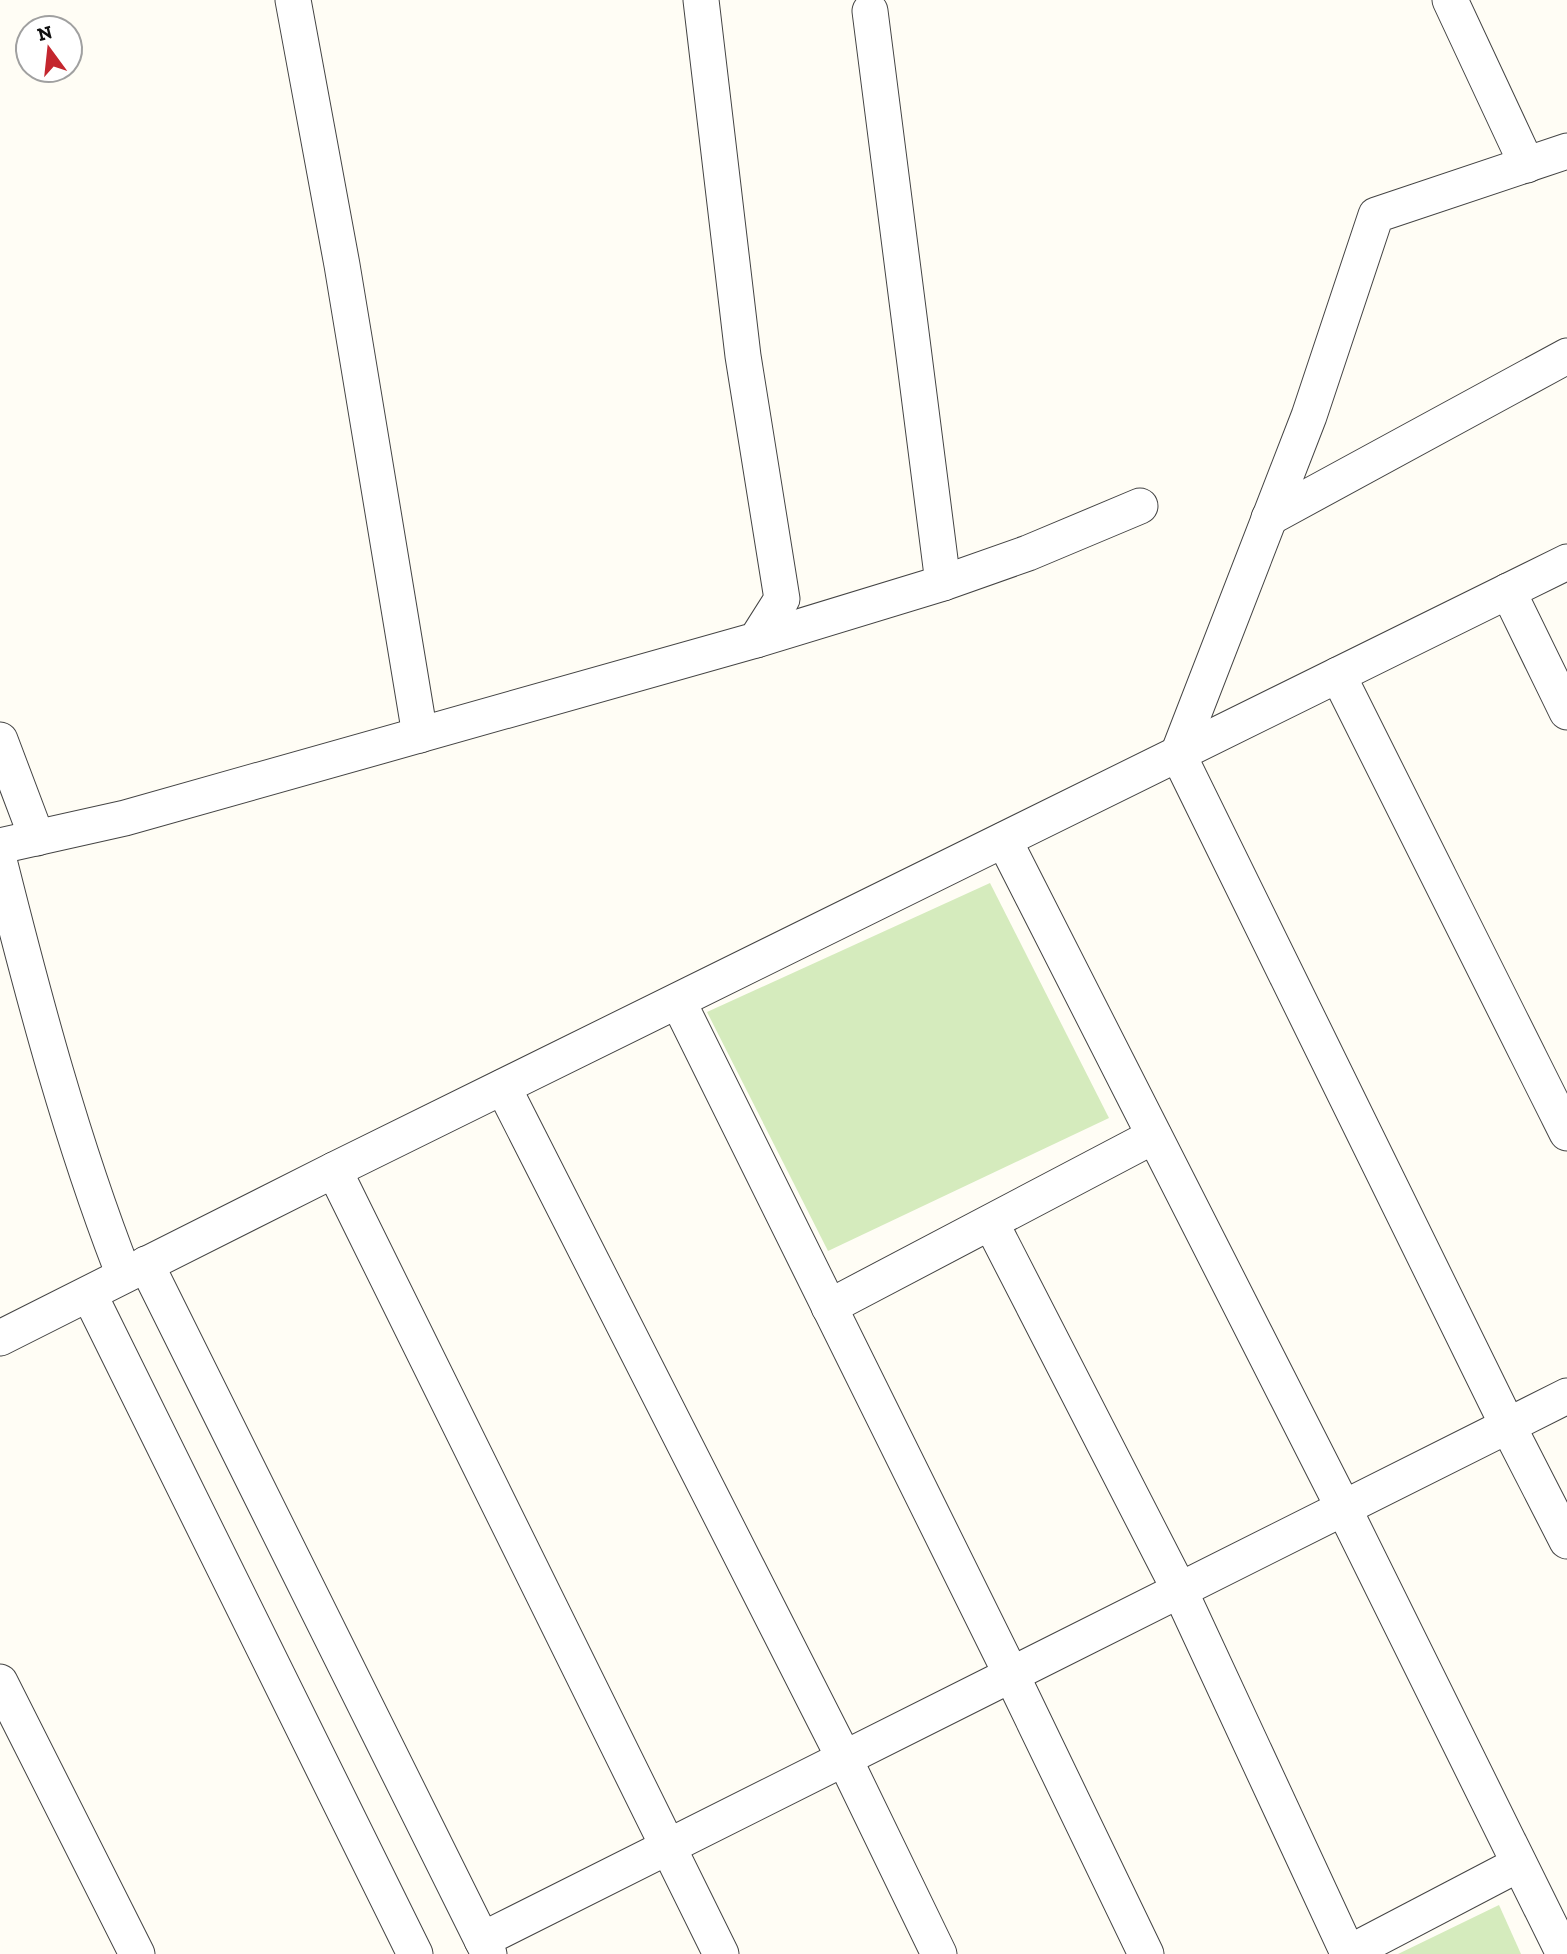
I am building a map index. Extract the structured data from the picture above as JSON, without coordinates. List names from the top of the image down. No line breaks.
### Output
{"north":"top"}
